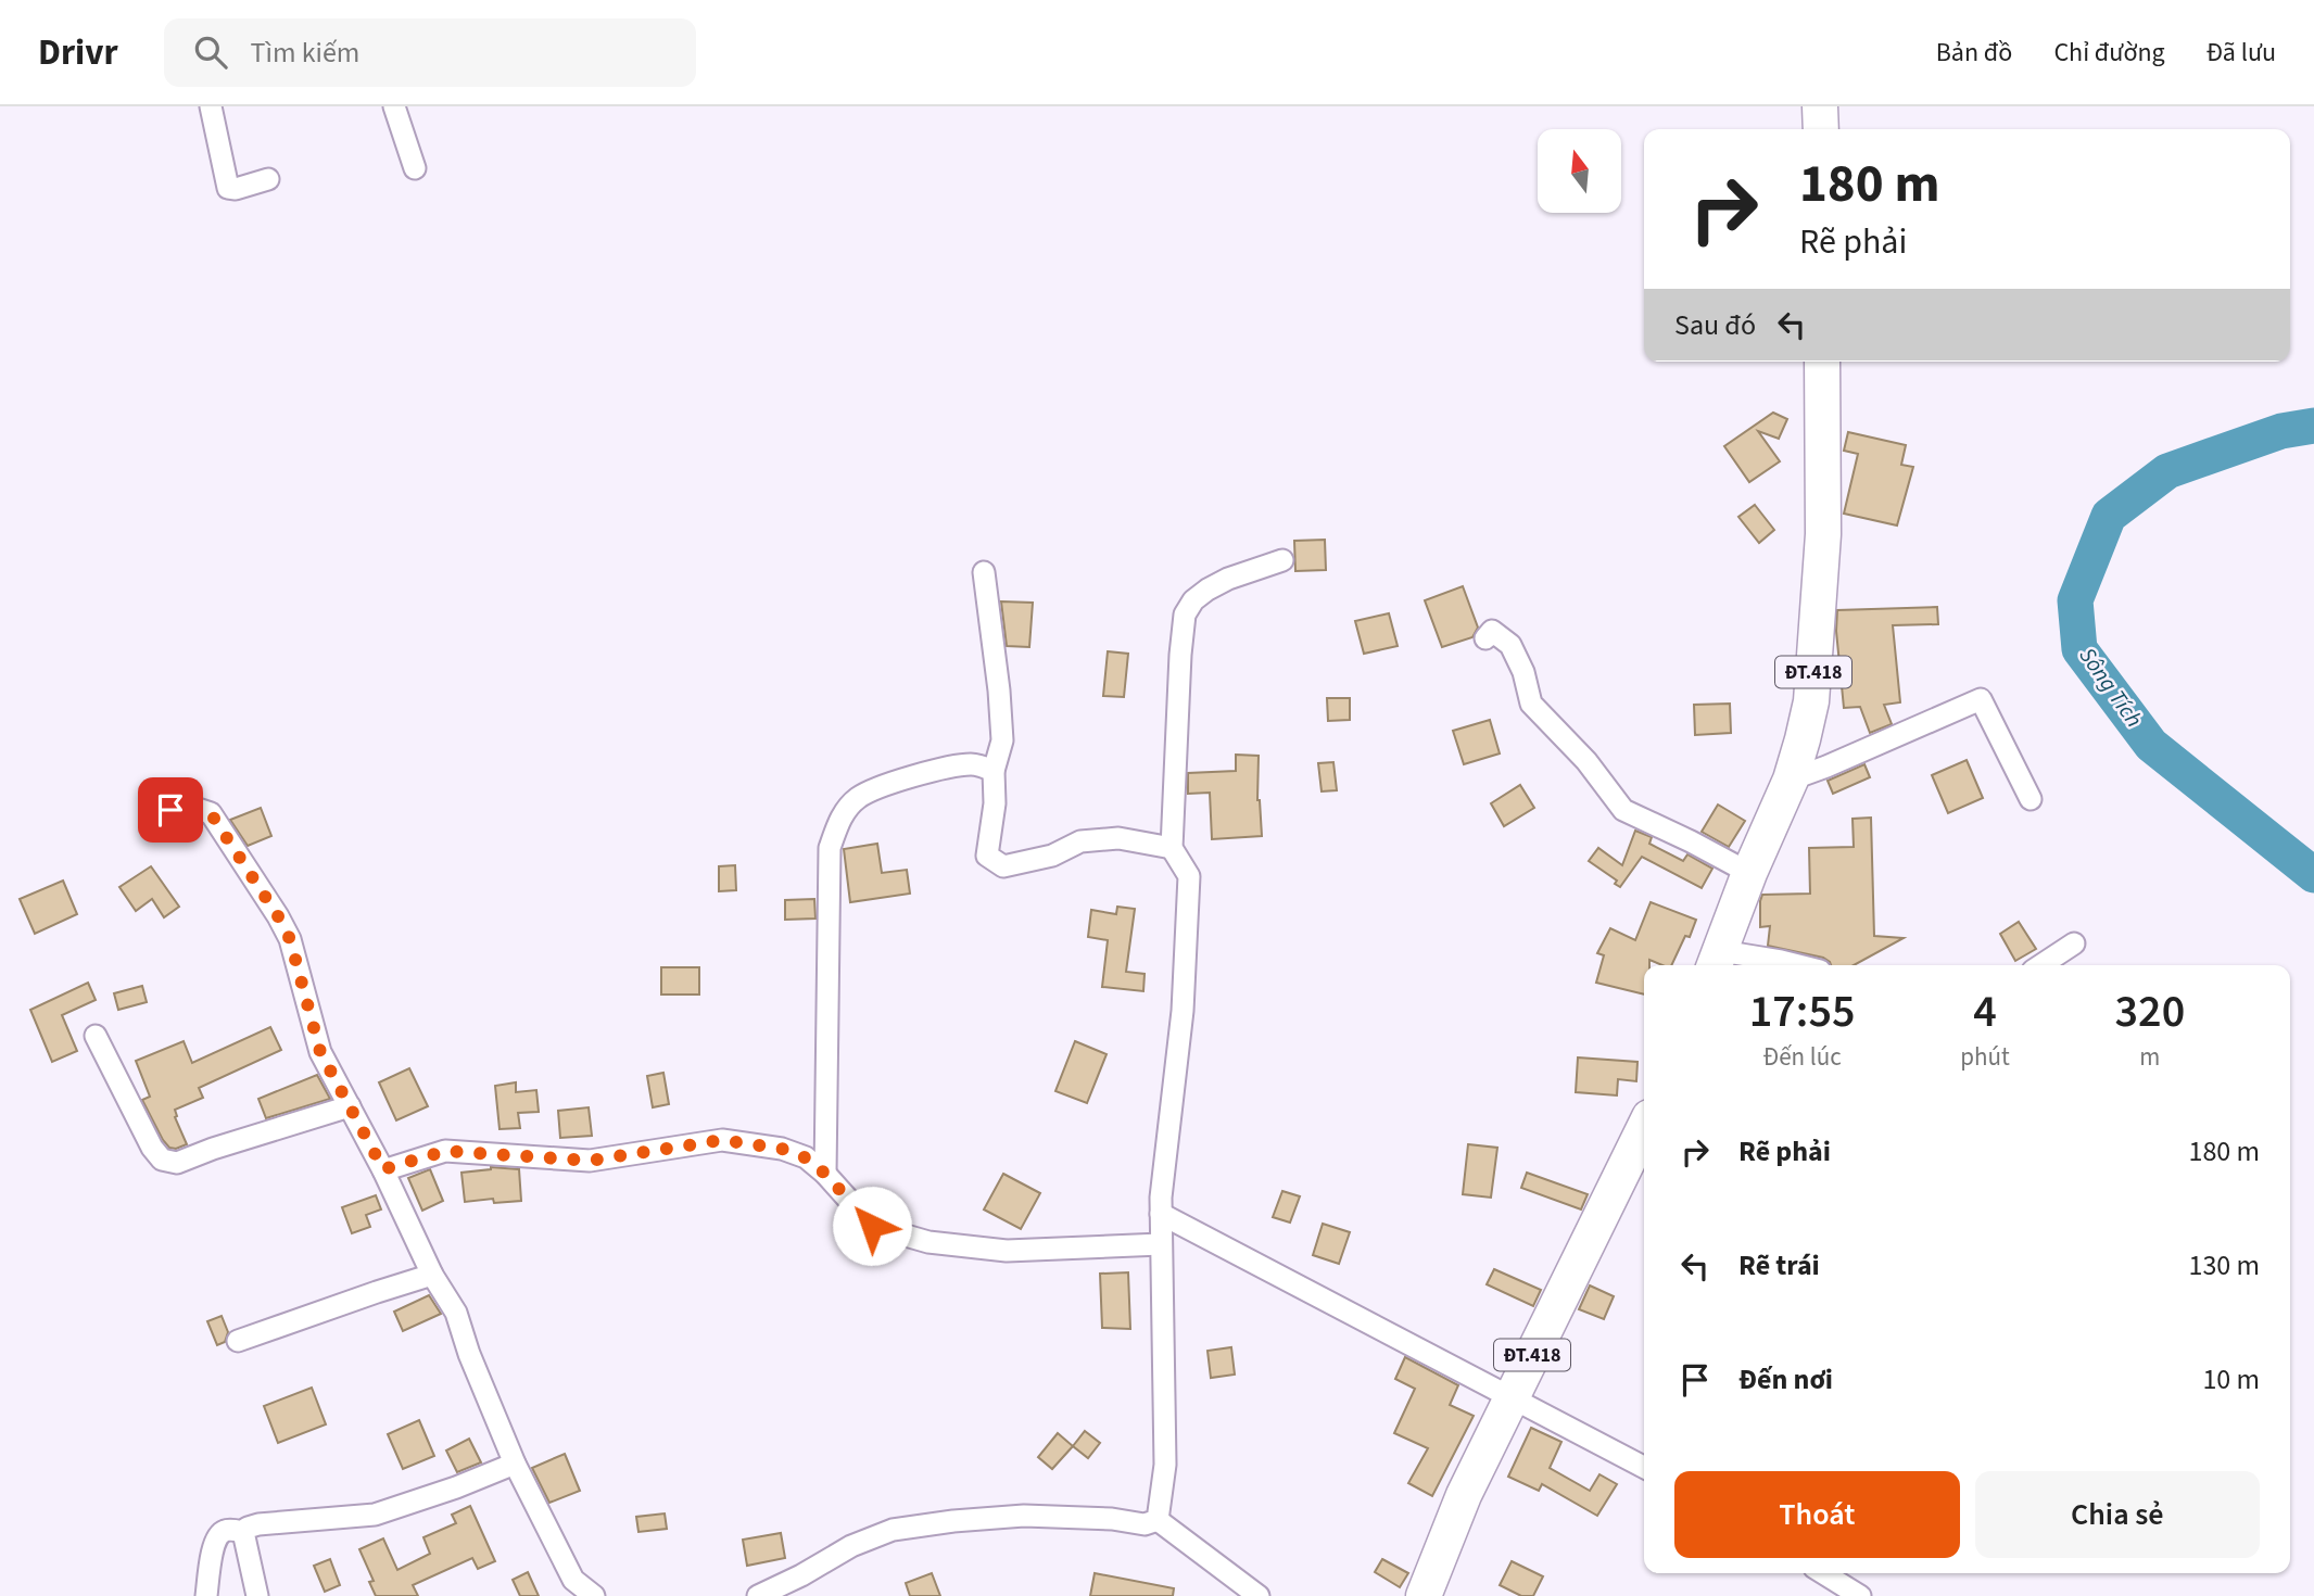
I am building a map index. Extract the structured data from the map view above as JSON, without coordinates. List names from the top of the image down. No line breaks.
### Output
{"streets":{"main road":["ĐT.418"]},"water":["Sông Tích"],"north":"top","page":{"header":"Drivr","search":"Tìm kiếm","nav":["Bản đồ","Chỉ đường","Đã lưu"],"turn":["180 m","Rẽ phải"],"then":"Sau đó","eta":["17:55","Đến lúc","4","phút","320","m"],"list":[{"name":"Rẽ phải","value":"180 m"},{"name":"Rẽ trái","value":"130 m"},{"name":"Đến nơi","value":"10 m"}],"buttons":["Thoát","Chia sẻ"]}}
